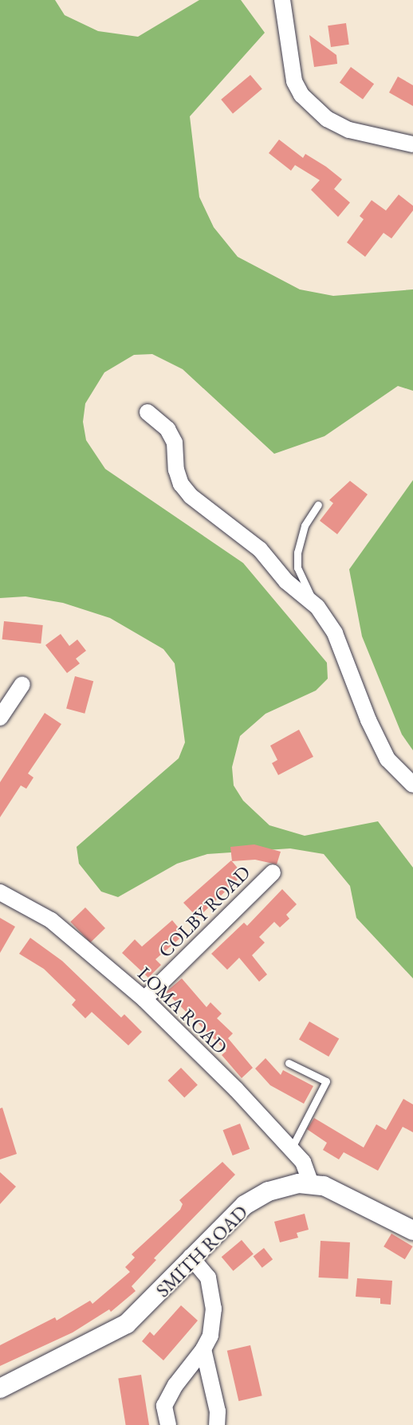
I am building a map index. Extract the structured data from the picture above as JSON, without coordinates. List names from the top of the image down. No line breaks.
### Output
{"streets":{"street":["COLBY ROAD","LOMA ROAD","SMITH ROAD"]},"crossings":[["COLBY ROAD","LOMA ROAD"],["LOMA ROAD","SMITH ROAD"]]}
